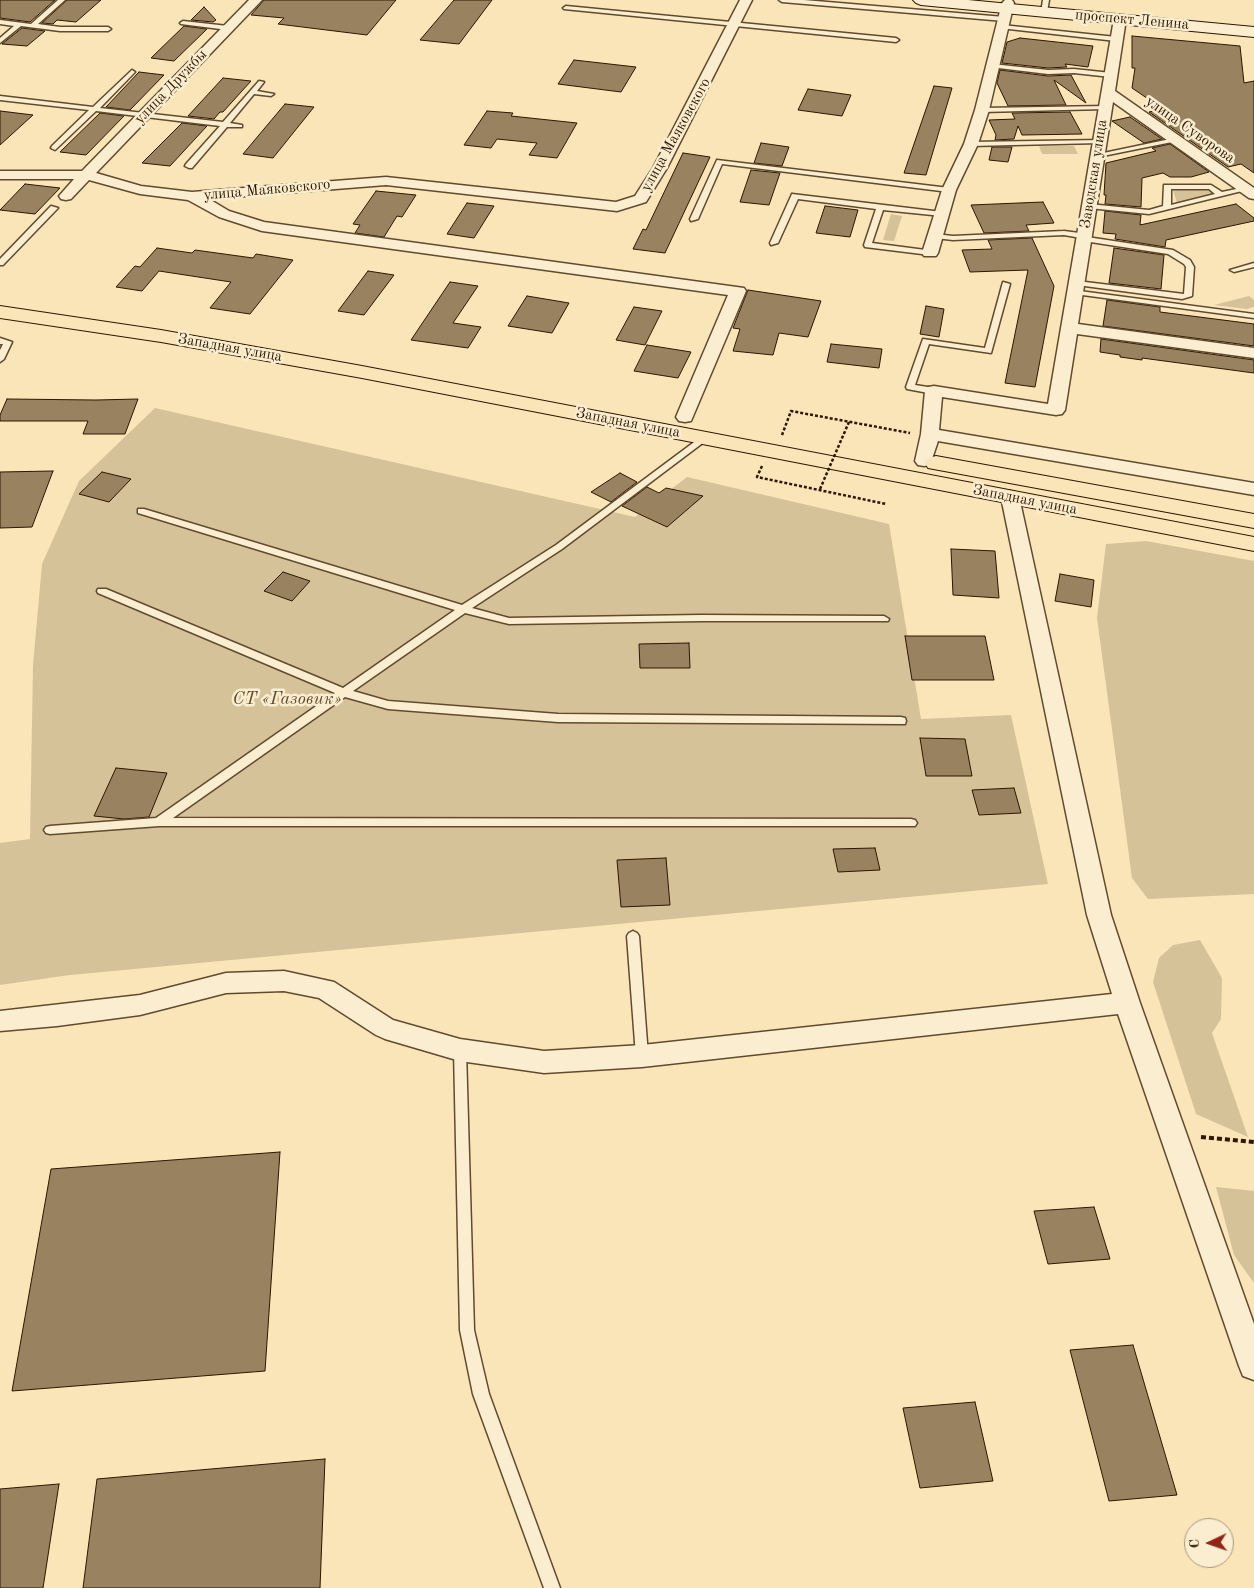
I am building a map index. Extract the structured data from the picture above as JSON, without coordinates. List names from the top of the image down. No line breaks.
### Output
{"streets":{"main road":["проспект Ленина","Западная улица"],"street":["улица Дружбы","улица Суворова","улица Маяковского","Заводская улица"]},"crossings":[["проспект Ленина","Заводская улица"],["улица Суворова","Заводская улица"],["улица Маяковского","Западная улица"]],"parks":["СТ «Газовик»"],"north":"left"}
